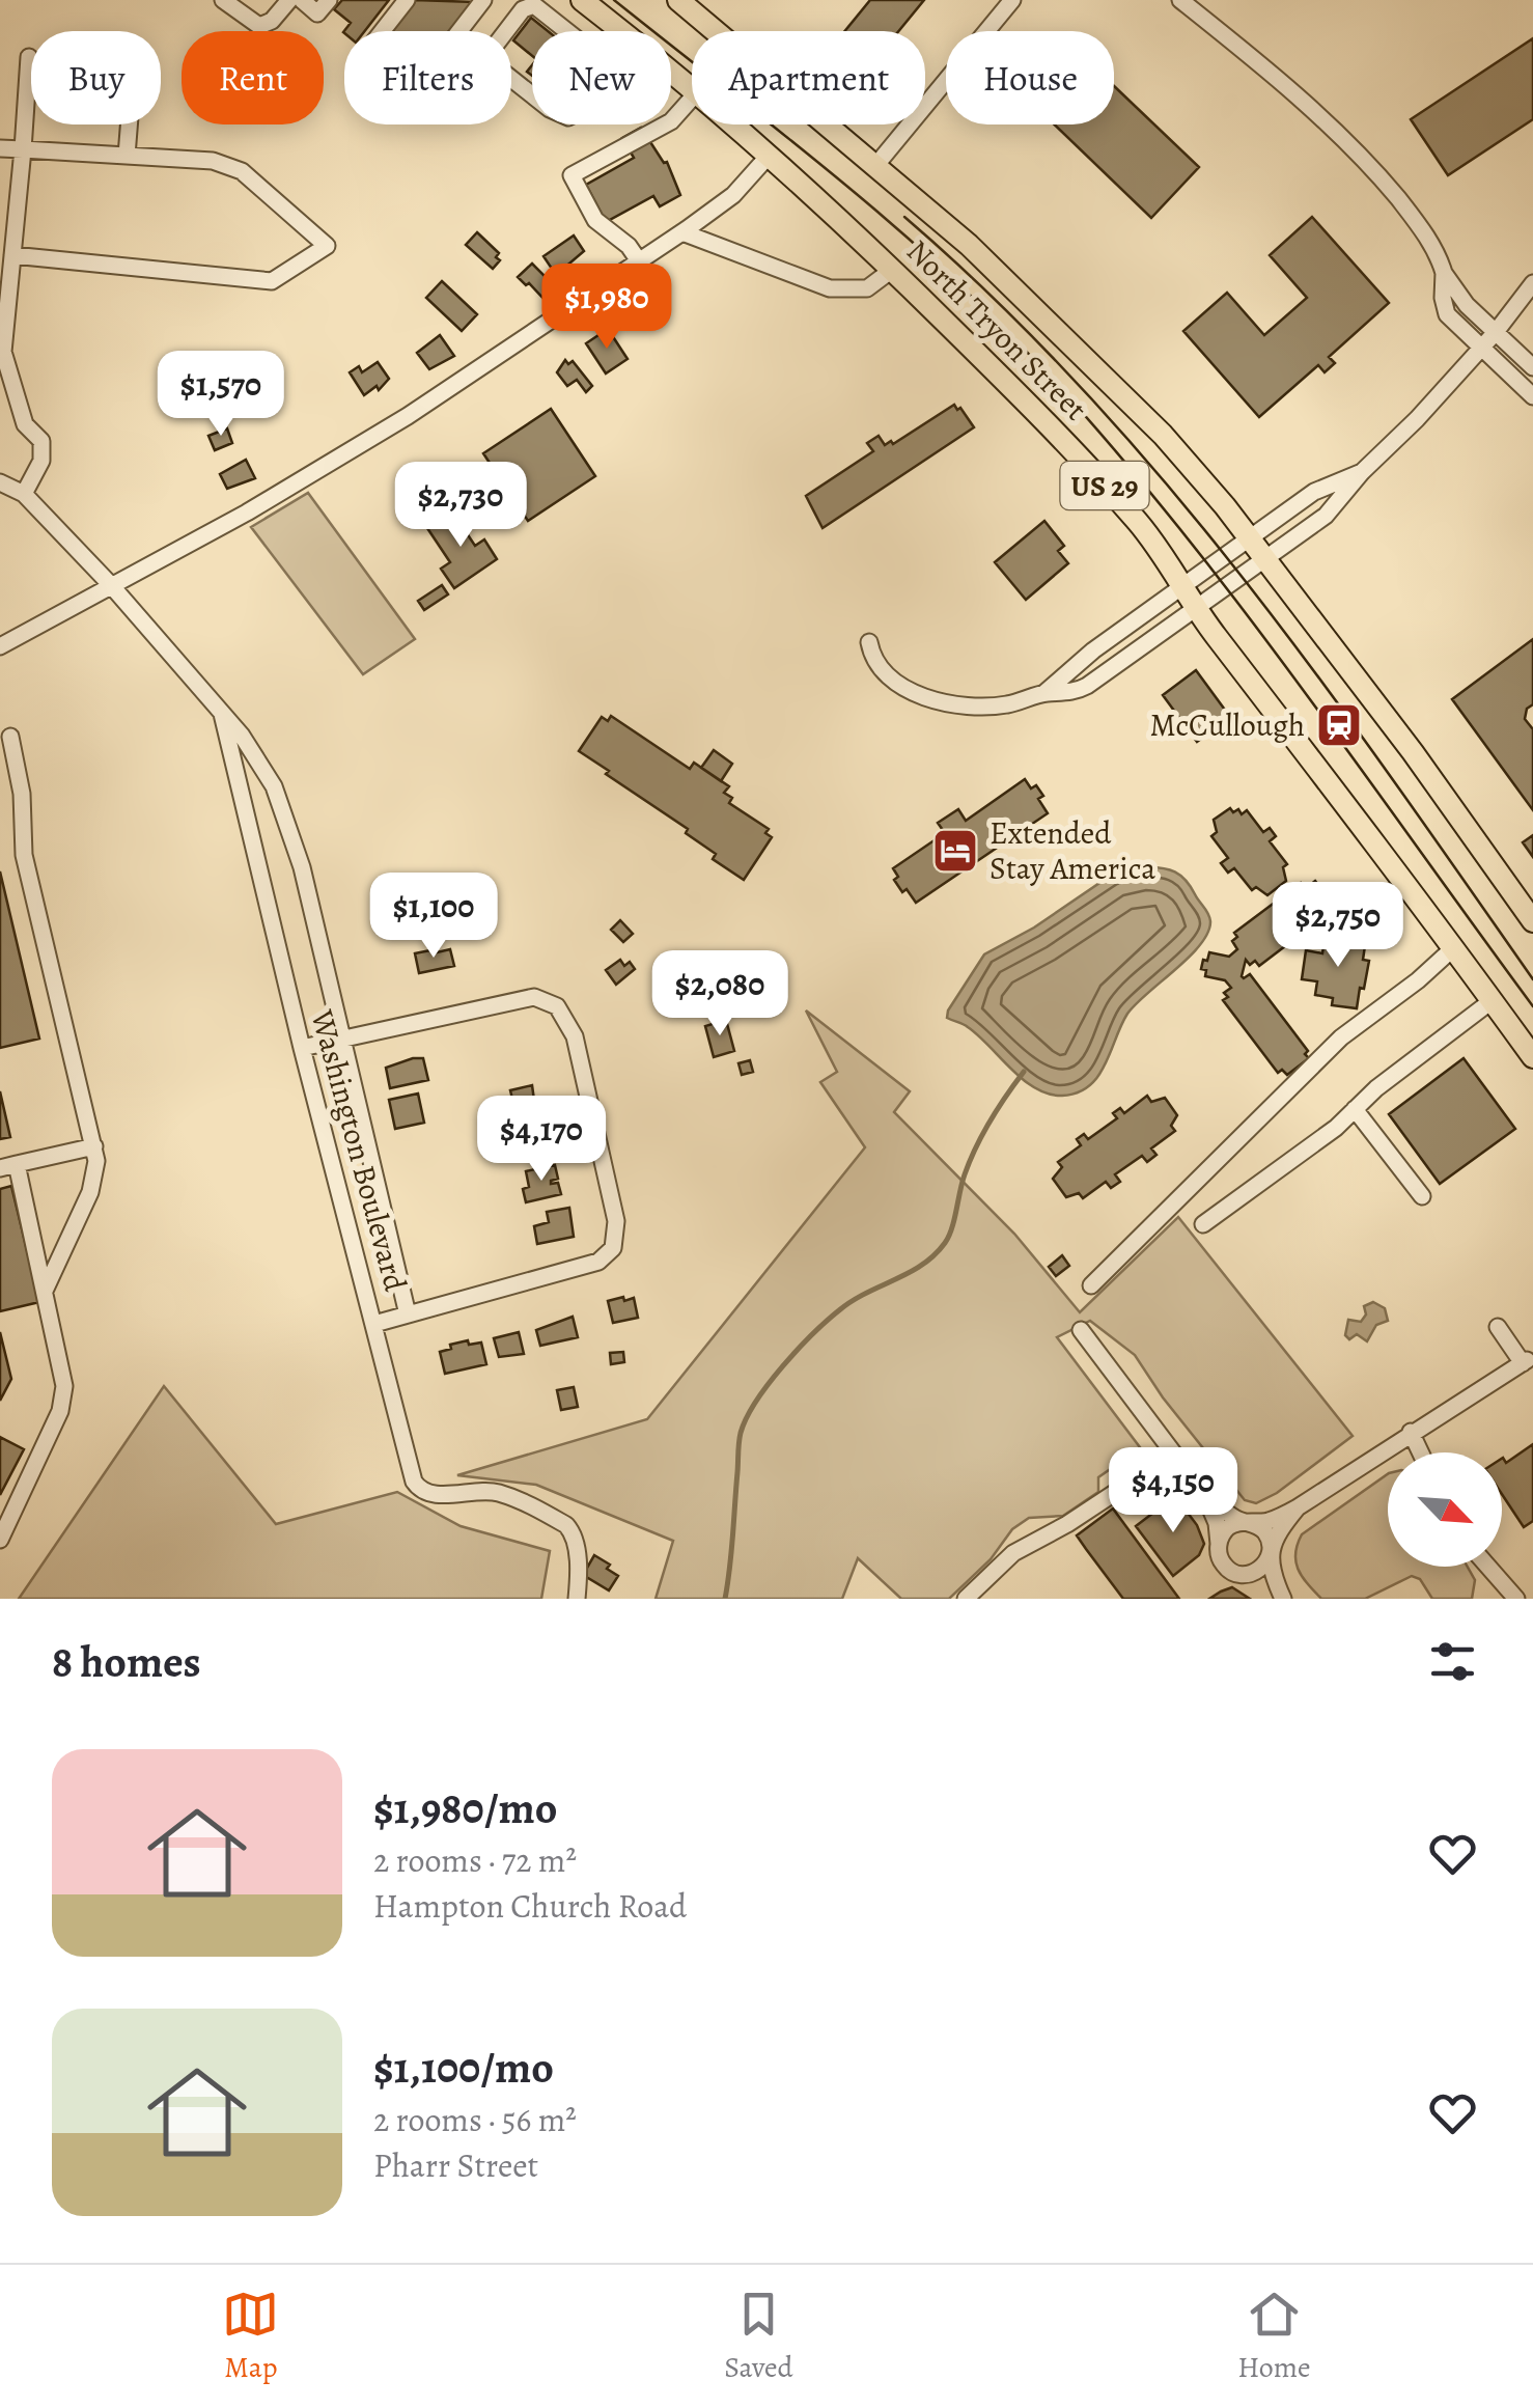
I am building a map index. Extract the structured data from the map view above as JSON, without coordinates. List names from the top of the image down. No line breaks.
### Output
{"streets":{"main road":["North Tryon Street","US 29"],"street":["Washington Boulevard"]},"places":{"station":["McCullough"],"hotel":["Extended Stay America"]},"north":"bottom right","page":{"chip":["Buy","Rent","Filters","New","Apartment","House"],"price":["$1,980","$1,570","$2,730","$1,100","$2,750","$2,080","$4,170","$4,150"],"heading":"8 homes","list":[{"name":"$1,980/mo","note":"2 rooms · 72 m² · Hampton Church Road"},{"name":"$1,100/mo","note":"2 rooms · 56 m² · Pharr Street"}],"tabs":["Map","Saved","Home"]}}
